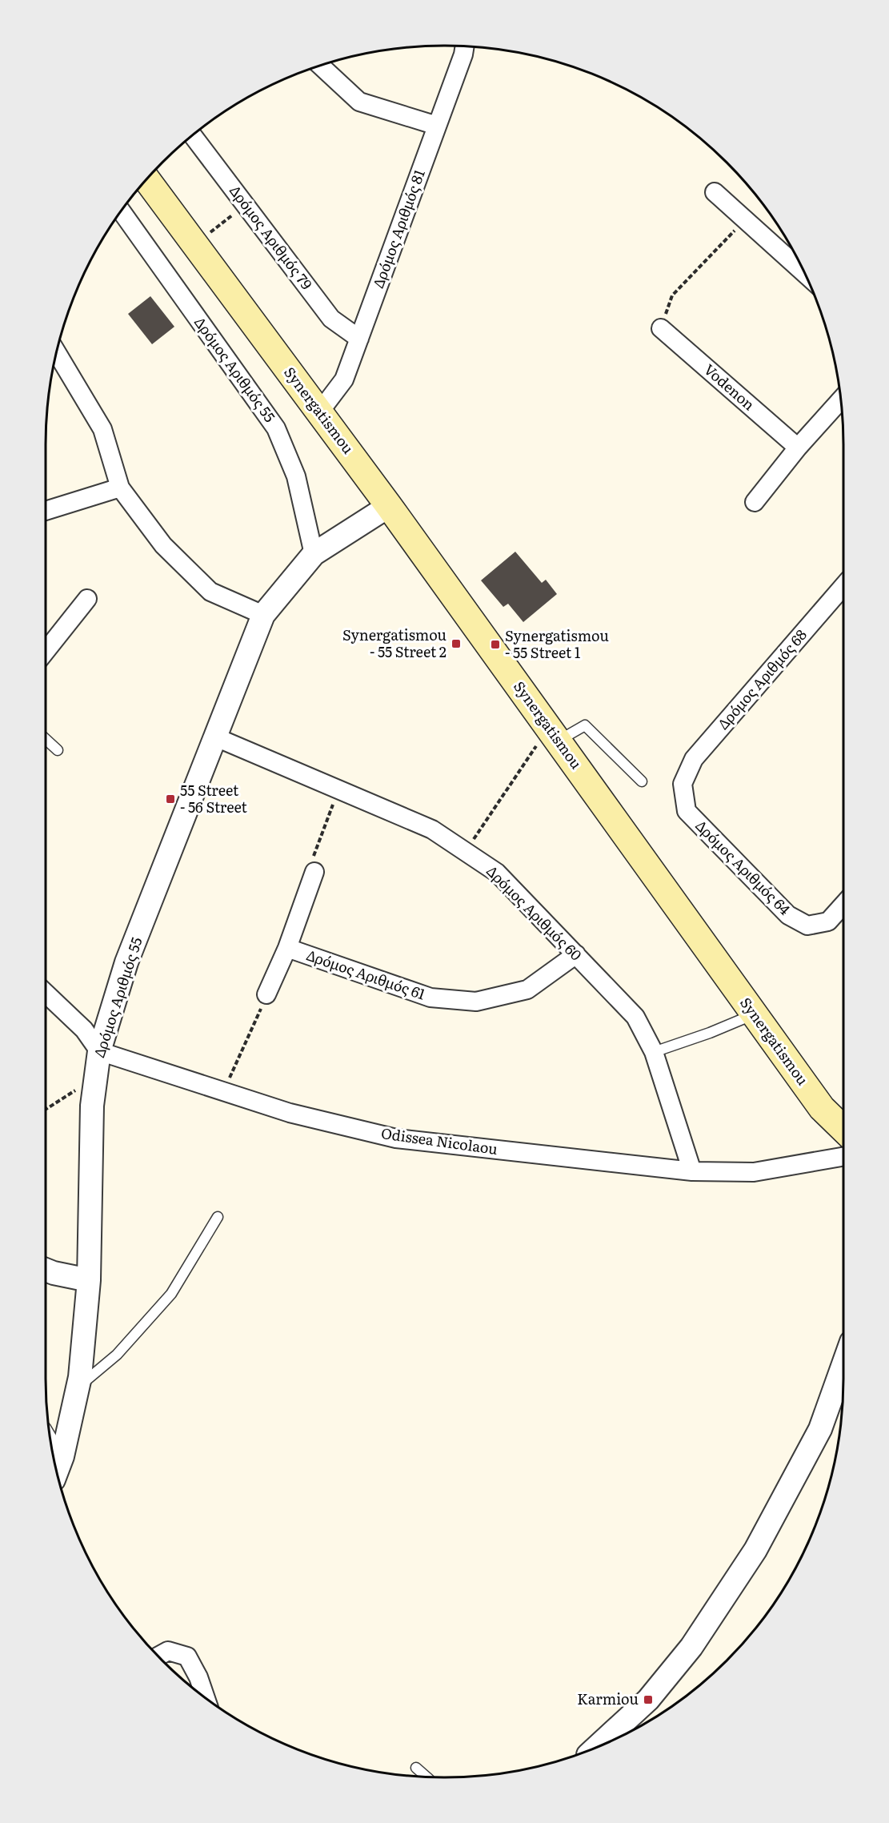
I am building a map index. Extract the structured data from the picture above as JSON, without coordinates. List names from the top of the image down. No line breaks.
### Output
{"streets":{"main road":["Synergatismou"],"street":["Δρόμος Αριθμός 81","Δρόμος Αριθμός 79","Δρόμος Αριθμός 55","Vodenon","Δρόμος Αριθμός 68","Δρόμος Αριθμός 64","Δρόμος Αριθμός 60","Δρόμος Αριθμός 61","Odissea Nicolaou"]},"crossings":[["Δρόμος Αριθμός 81","Δρόμος Αριθμός 79"],["Δρόμος Αριθμός 81","Synergatismou"],["Δρόμος Αριθμός 55","Synergatismou"],["Δρόμος Αριθμός 55","Δρόμος Αριθμός 60"],["Δρόμος Αριθμός 55","Odissea Nicolaou"],["Δρόμος Αριθμός 68","Δρόμος Αριθμός 64"],["Δρόμος Αριθμός 60","Δρόμος Αριθμός 61"],["Δρόμος Αριθμός 60","Odissea Nicolaou"]],"places":{"transit":["Synergatismou - 55 Street 2","Synergatismou - 55 Street 1","55 Street - 56 Street","Karmiou"]}}
